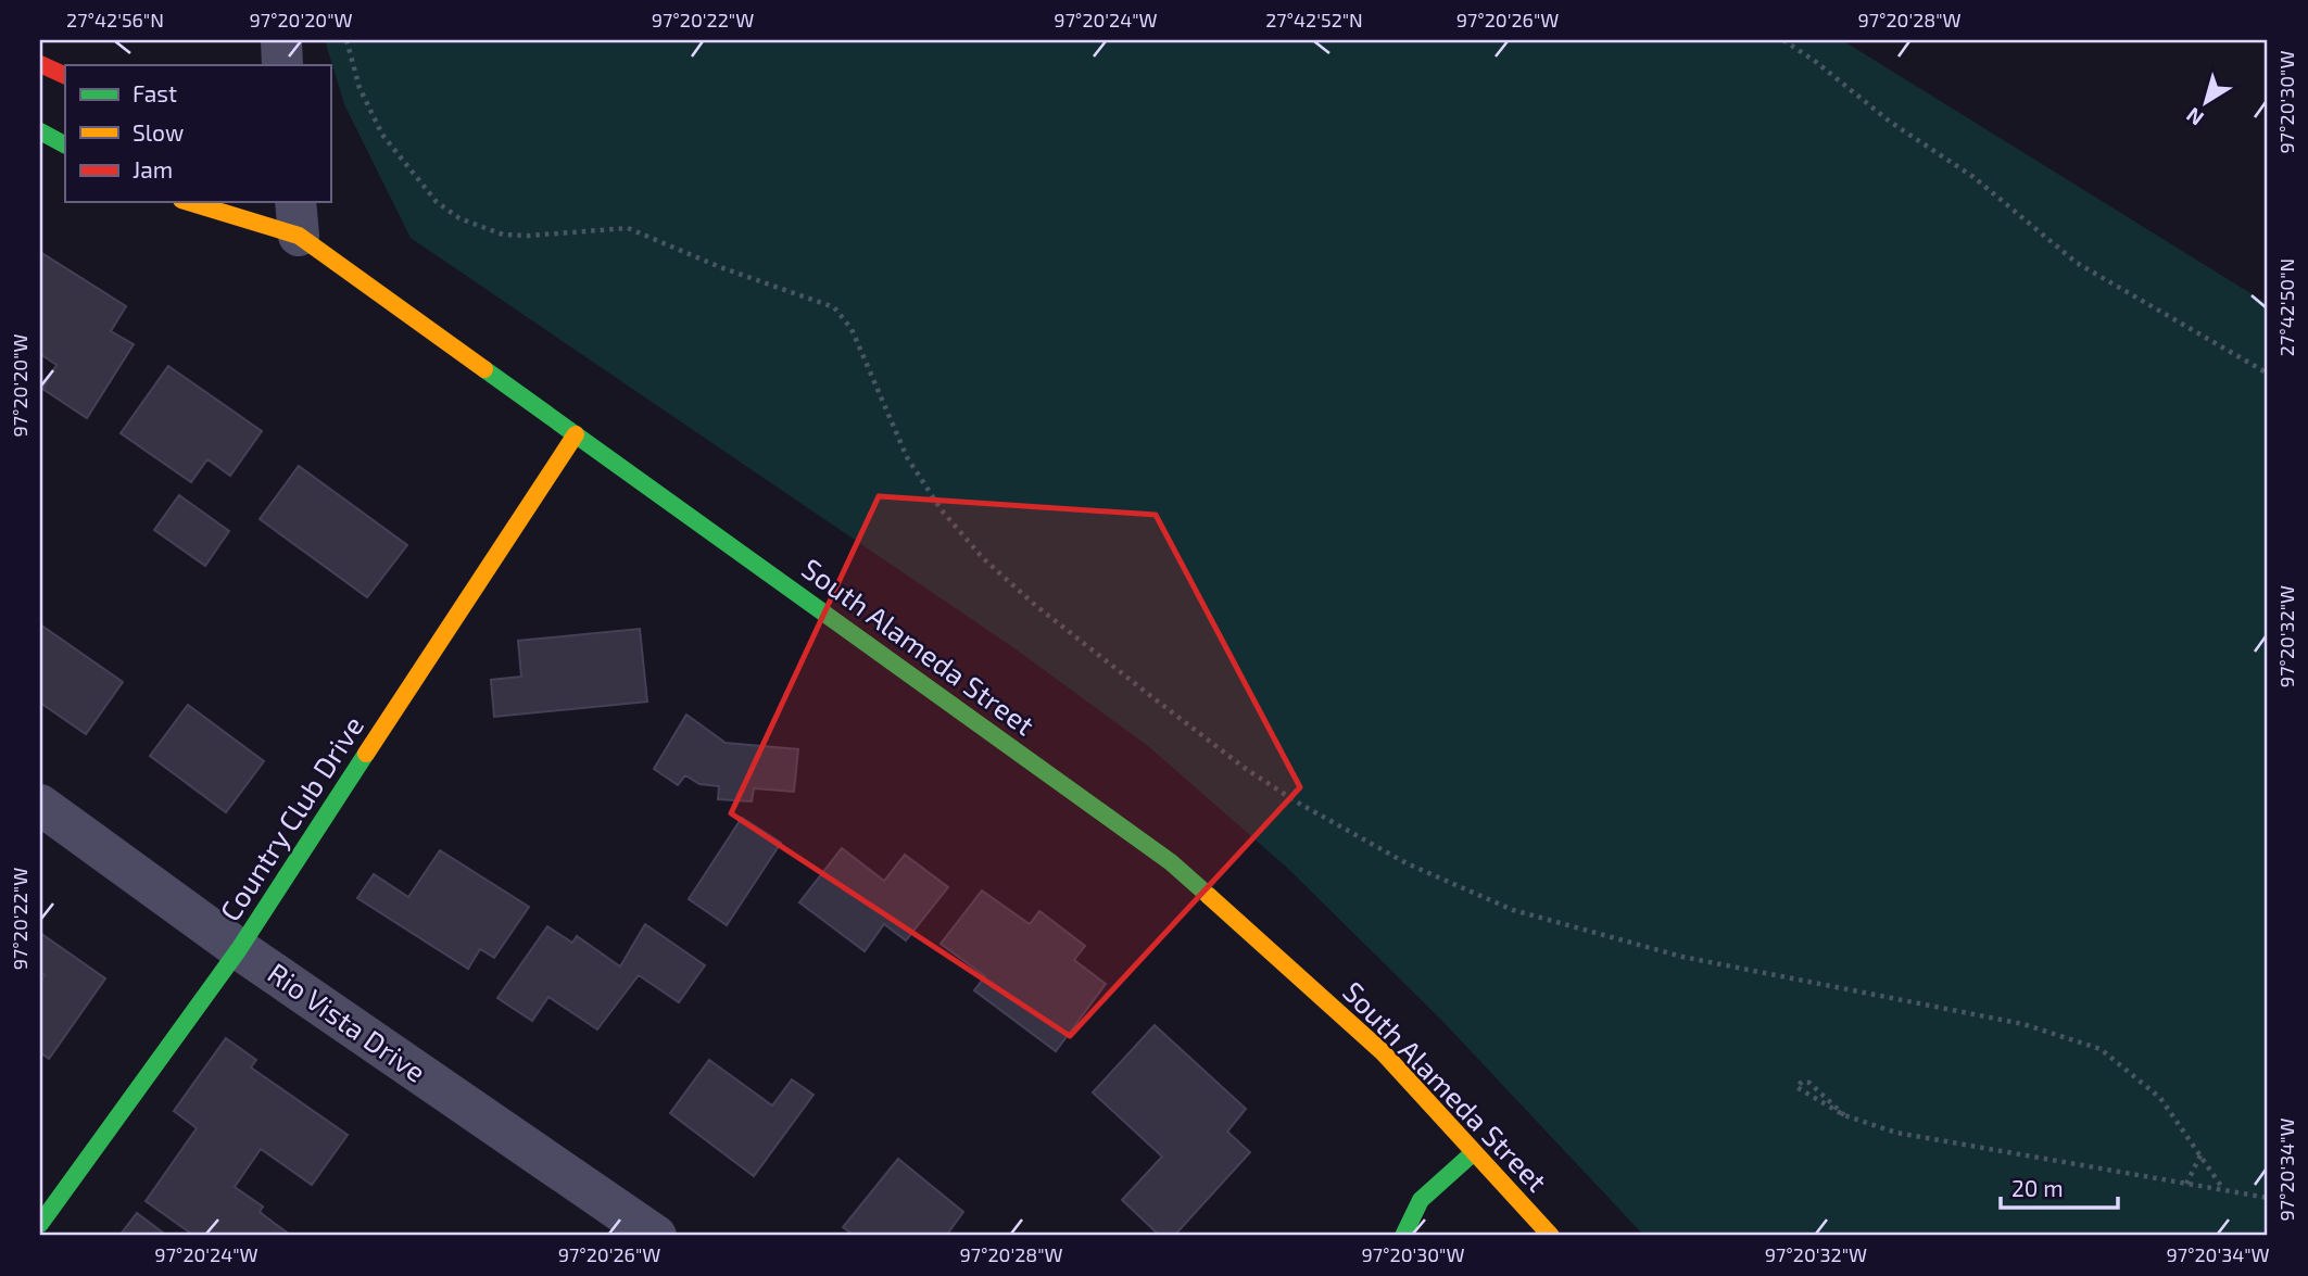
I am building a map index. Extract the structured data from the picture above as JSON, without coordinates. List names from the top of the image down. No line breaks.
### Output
{"streets":{"main road":["South Alameda Street","Country Club Drive"],"street":["Rio Vista Drive"]},"crossings":[["South Alameda Street","Country Club Drive"],["Country Club Drive","Rio Vista Drive"]],"legend":["Fast","Slow","Jam"],"scale_bar":"20 m","north":"bottom left","coordinates":["27°42'56\"N","97°20'20\"W","97°20'22\"W","97°20'24\"W","27°42'52\"N","97°20'26\"W","97°20'28\"W","97°20'30\"W","27°42'50\"N","97°20'32\"W","97°20'34\"W"]}
